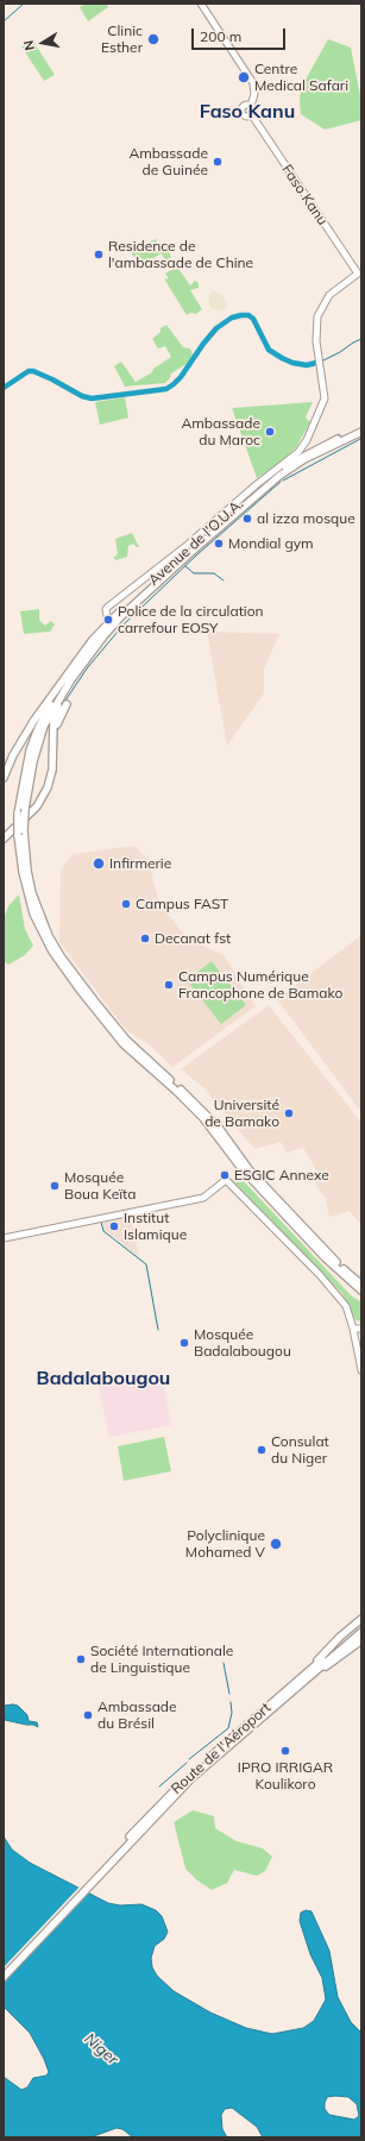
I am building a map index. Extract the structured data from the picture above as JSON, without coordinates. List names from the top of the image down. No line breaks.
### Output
{"streets":{"highway":["Avenue de l'O.U.A.","Route de l'Aéroport"],"main road":["Faso Kanu"]},"crossings":[["Faso Kanu","Avenue de l'O.U.A."]],"districts":["Faso Kanu","Badalabougou"],"water":["Niger"],"places":["Clinic Esther","Centre Medical Safari","Ambassade de Guinée","Residence de l'ambassade de Chine","Ambassade du Maroc","al izza mosque","Mondial gym","Police de la circulation carrefour EOSY","Infirmerie","Campus FAST","Decanat fst","Campus Numérique Francophone de Bamako","Université de Bamako","ESGIC Annexe","Mosquée Boua Keïta","Institut Islamique","Mosquée Badalabougou","Consulat du Niger","Polyclinique Mohamed V","Société Internationale de Linguistique","Ambassade du Brésil","IPRO IRRIGAR Koulikoro"],"scale_bar":"200 m","north":"left"}
